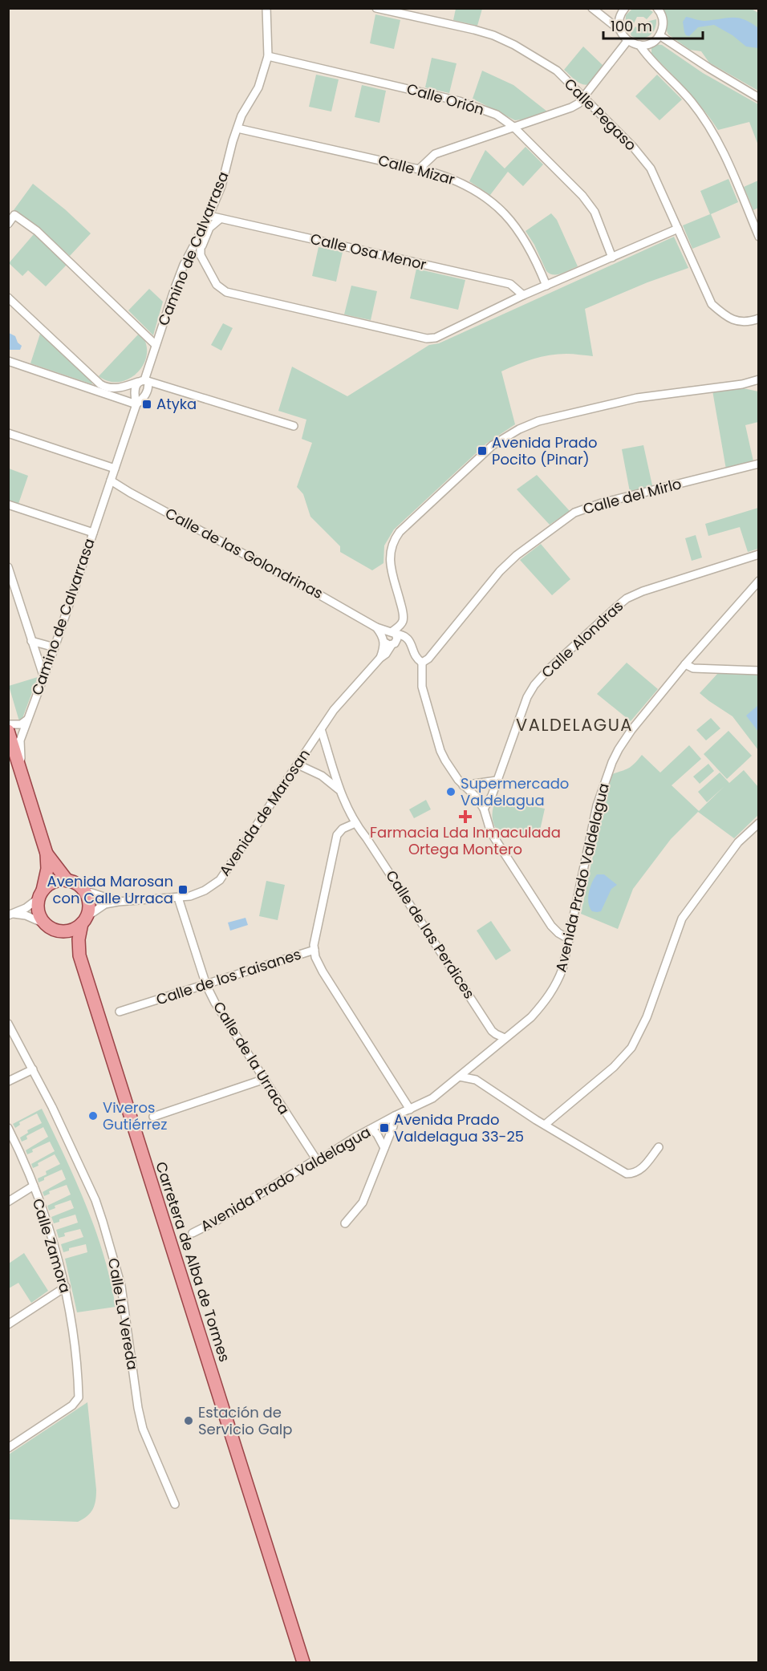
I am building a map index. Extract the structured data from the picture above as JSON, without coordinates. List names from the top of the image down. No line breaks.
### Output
{"streets":{"main road":["Carretera de Alba de Tormes"],"street":["Calle Orión","Calle Pegaso","Calle Mizar","Camino de Calvarrasa","Calle Osa Menor","Calle del Mirlo","Calle de las Golondrinas","Calle Alondras","Avenida de Marosan","Avenida Prado Valdelagua","Calle de las Perdices","Calle de los Faisanes","Calle de la Urraca","Calle Zamora","Calle La Vereda"]},"crossings":[["Calle Orión","Camino de Calvarrasa"],["Calle Mizar","Camino de Calvarrasa"],["Camino de Calvarrasa","Calle Osa Menor"],["Camino de Calvarrasa","Calle de las Golondrinas"],["Calle del Mirlo","Calle de las Golondrinas"],["Calle de las Golondrinas","Avenida de Marosan"],["Avenida de Marosan","Calle de las Perdices"],["Avenida de Marosan","Calle de la Urraca"],["Avenida de Marosan","Carretera de Alba de Tormes"],["Avenida Prado Valdelagua","Calle de las Perdices"],["Avenida Prado Valdelagua","Calle de la Urraca"],["Calle de las Perdices","Calle de los Faisanes"],["Calle de los Faisanes","Calle de la Urraca"]],"districts":["VALDELAGUA"],"places":{"transit":["Atyka","Avenida Prado Pocito (Pinar)","Avenida Marosan con Calle Urraca","Avenida Prado Valdelagua 33-25"],"other":["Supermercado Valdelagua","Viveros Gutiérrez","Estación de Servicio Galp"],"health":["Farmacia Lda Inmaculada Ortega Montero"]},"scale_bar":"100 m"}
